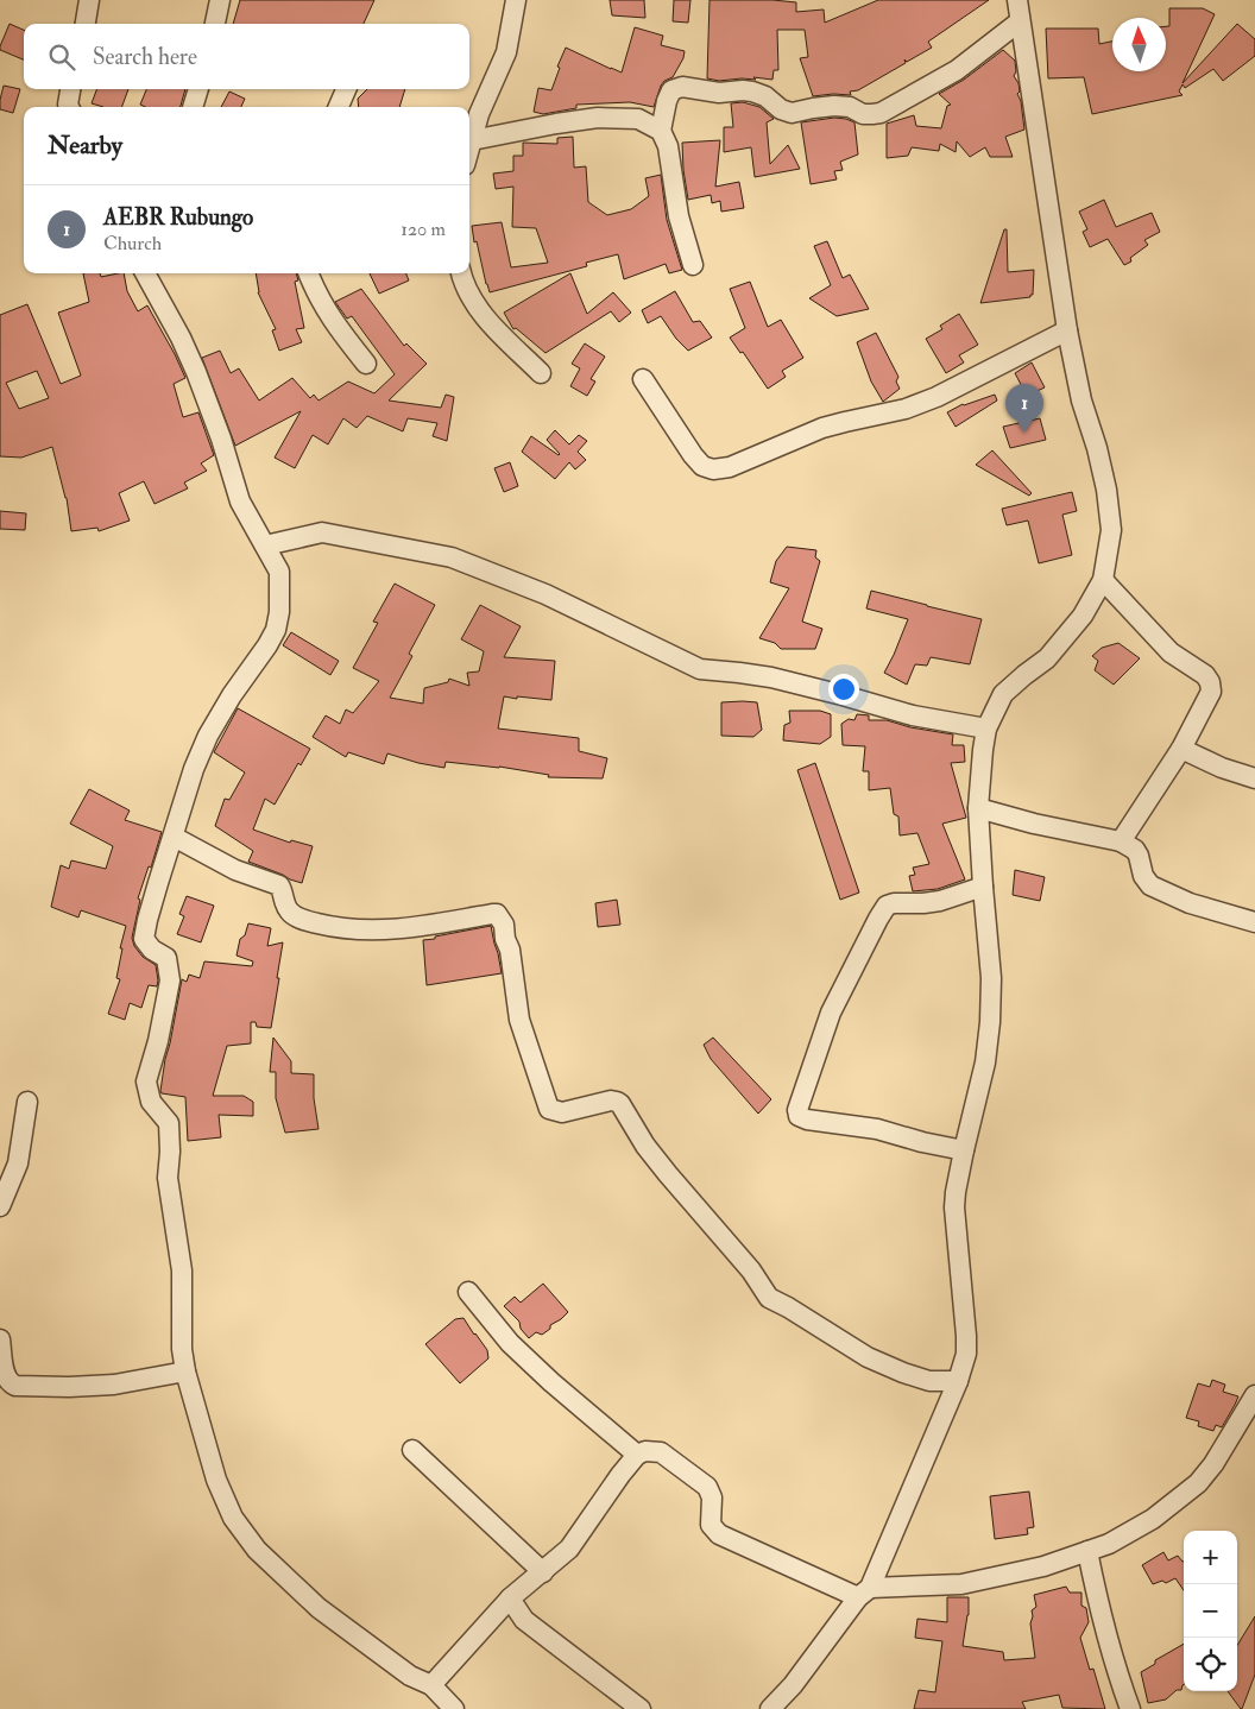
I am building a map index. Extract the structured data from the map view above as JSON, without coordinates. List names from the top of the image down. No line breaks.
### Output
{"north":"top","page":{"search":"Search here","heading":"Nearby","list":[{"mark":"1","name":"AEBR Rubungo","note":"Church","value":"120 m"}],"pins":"1","map_buttons":["+","−"]}}
